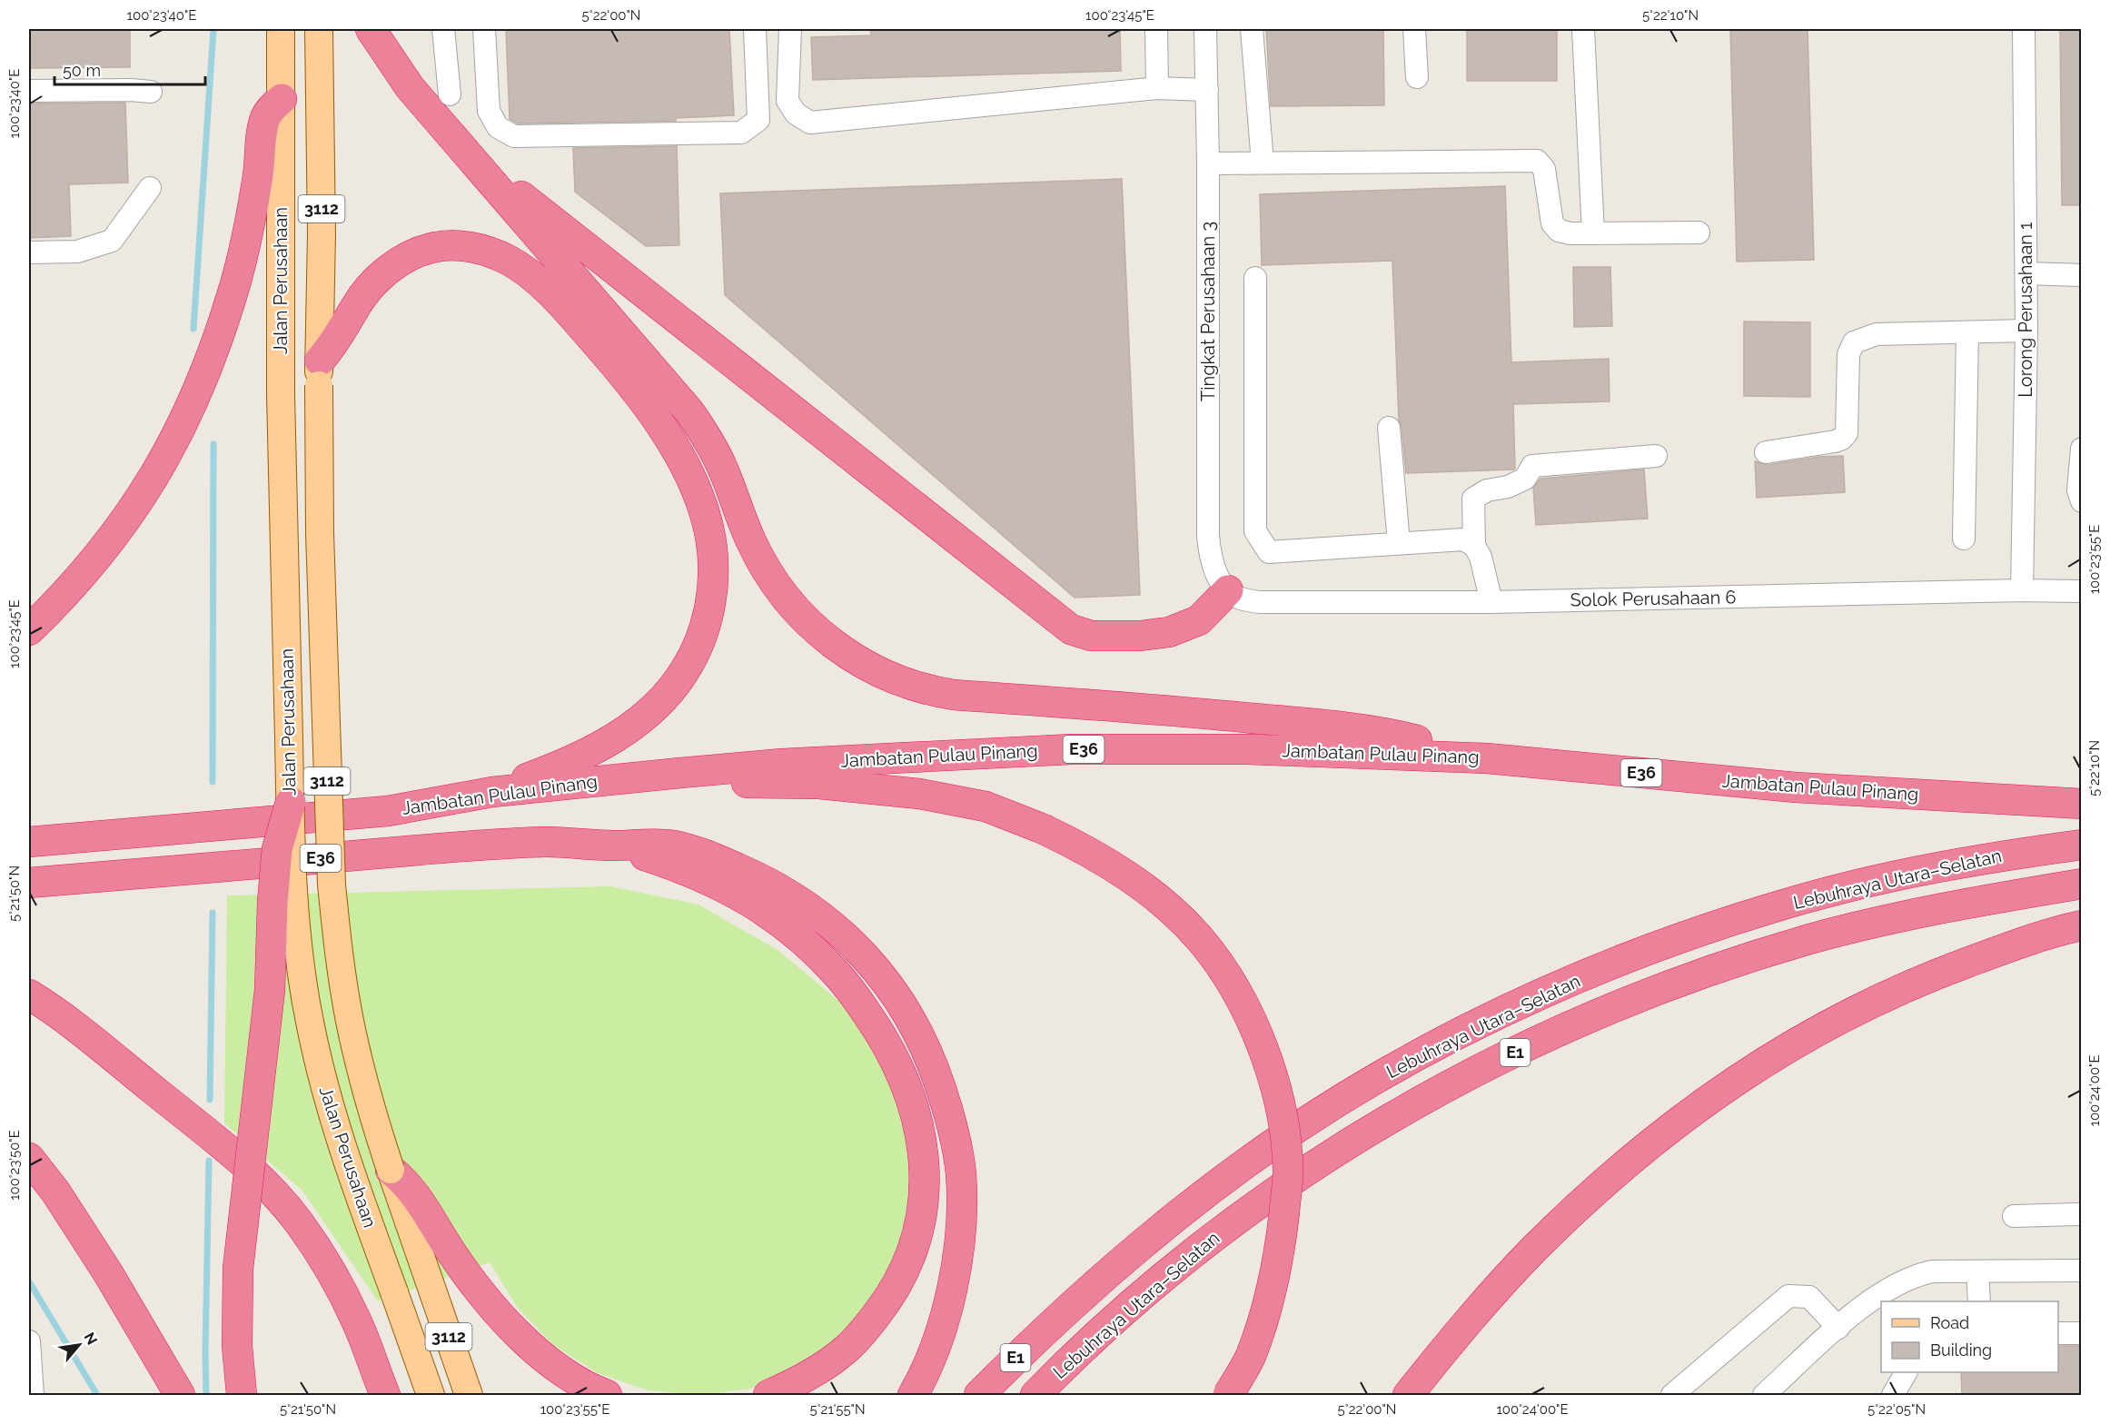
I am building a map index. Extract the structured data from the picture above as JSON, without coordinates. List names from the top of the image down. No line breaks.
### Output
{"streets":{"highway":["E36","Jambatan Pulau Pinang","Lebuhraya Utara–Selatan","E1"],"main road":["3112","Jalan Perusahaan"],"street":["Lorong Perusahaan 1","Tingkat Perusahaan 3","Solok Perusahaan 6"]},"crossings":[["Lorong Perusahaan 1","Solok Perusahaan 6"],["Tingkat Perusahaan 3","Solok Perusahaan 6"]],"legend":["Road","Building"],"scale_bar":"50 m","north":"top right","coordinates":["100°23'40\"E","5°22'00\"N","100°23'45\"E","5°22'10\"N","100°23'55\"E","5°21'50\"N","100°24'00\"E","100°23'50\"E","5°21'55\"N","5°22'05\"N"]}
